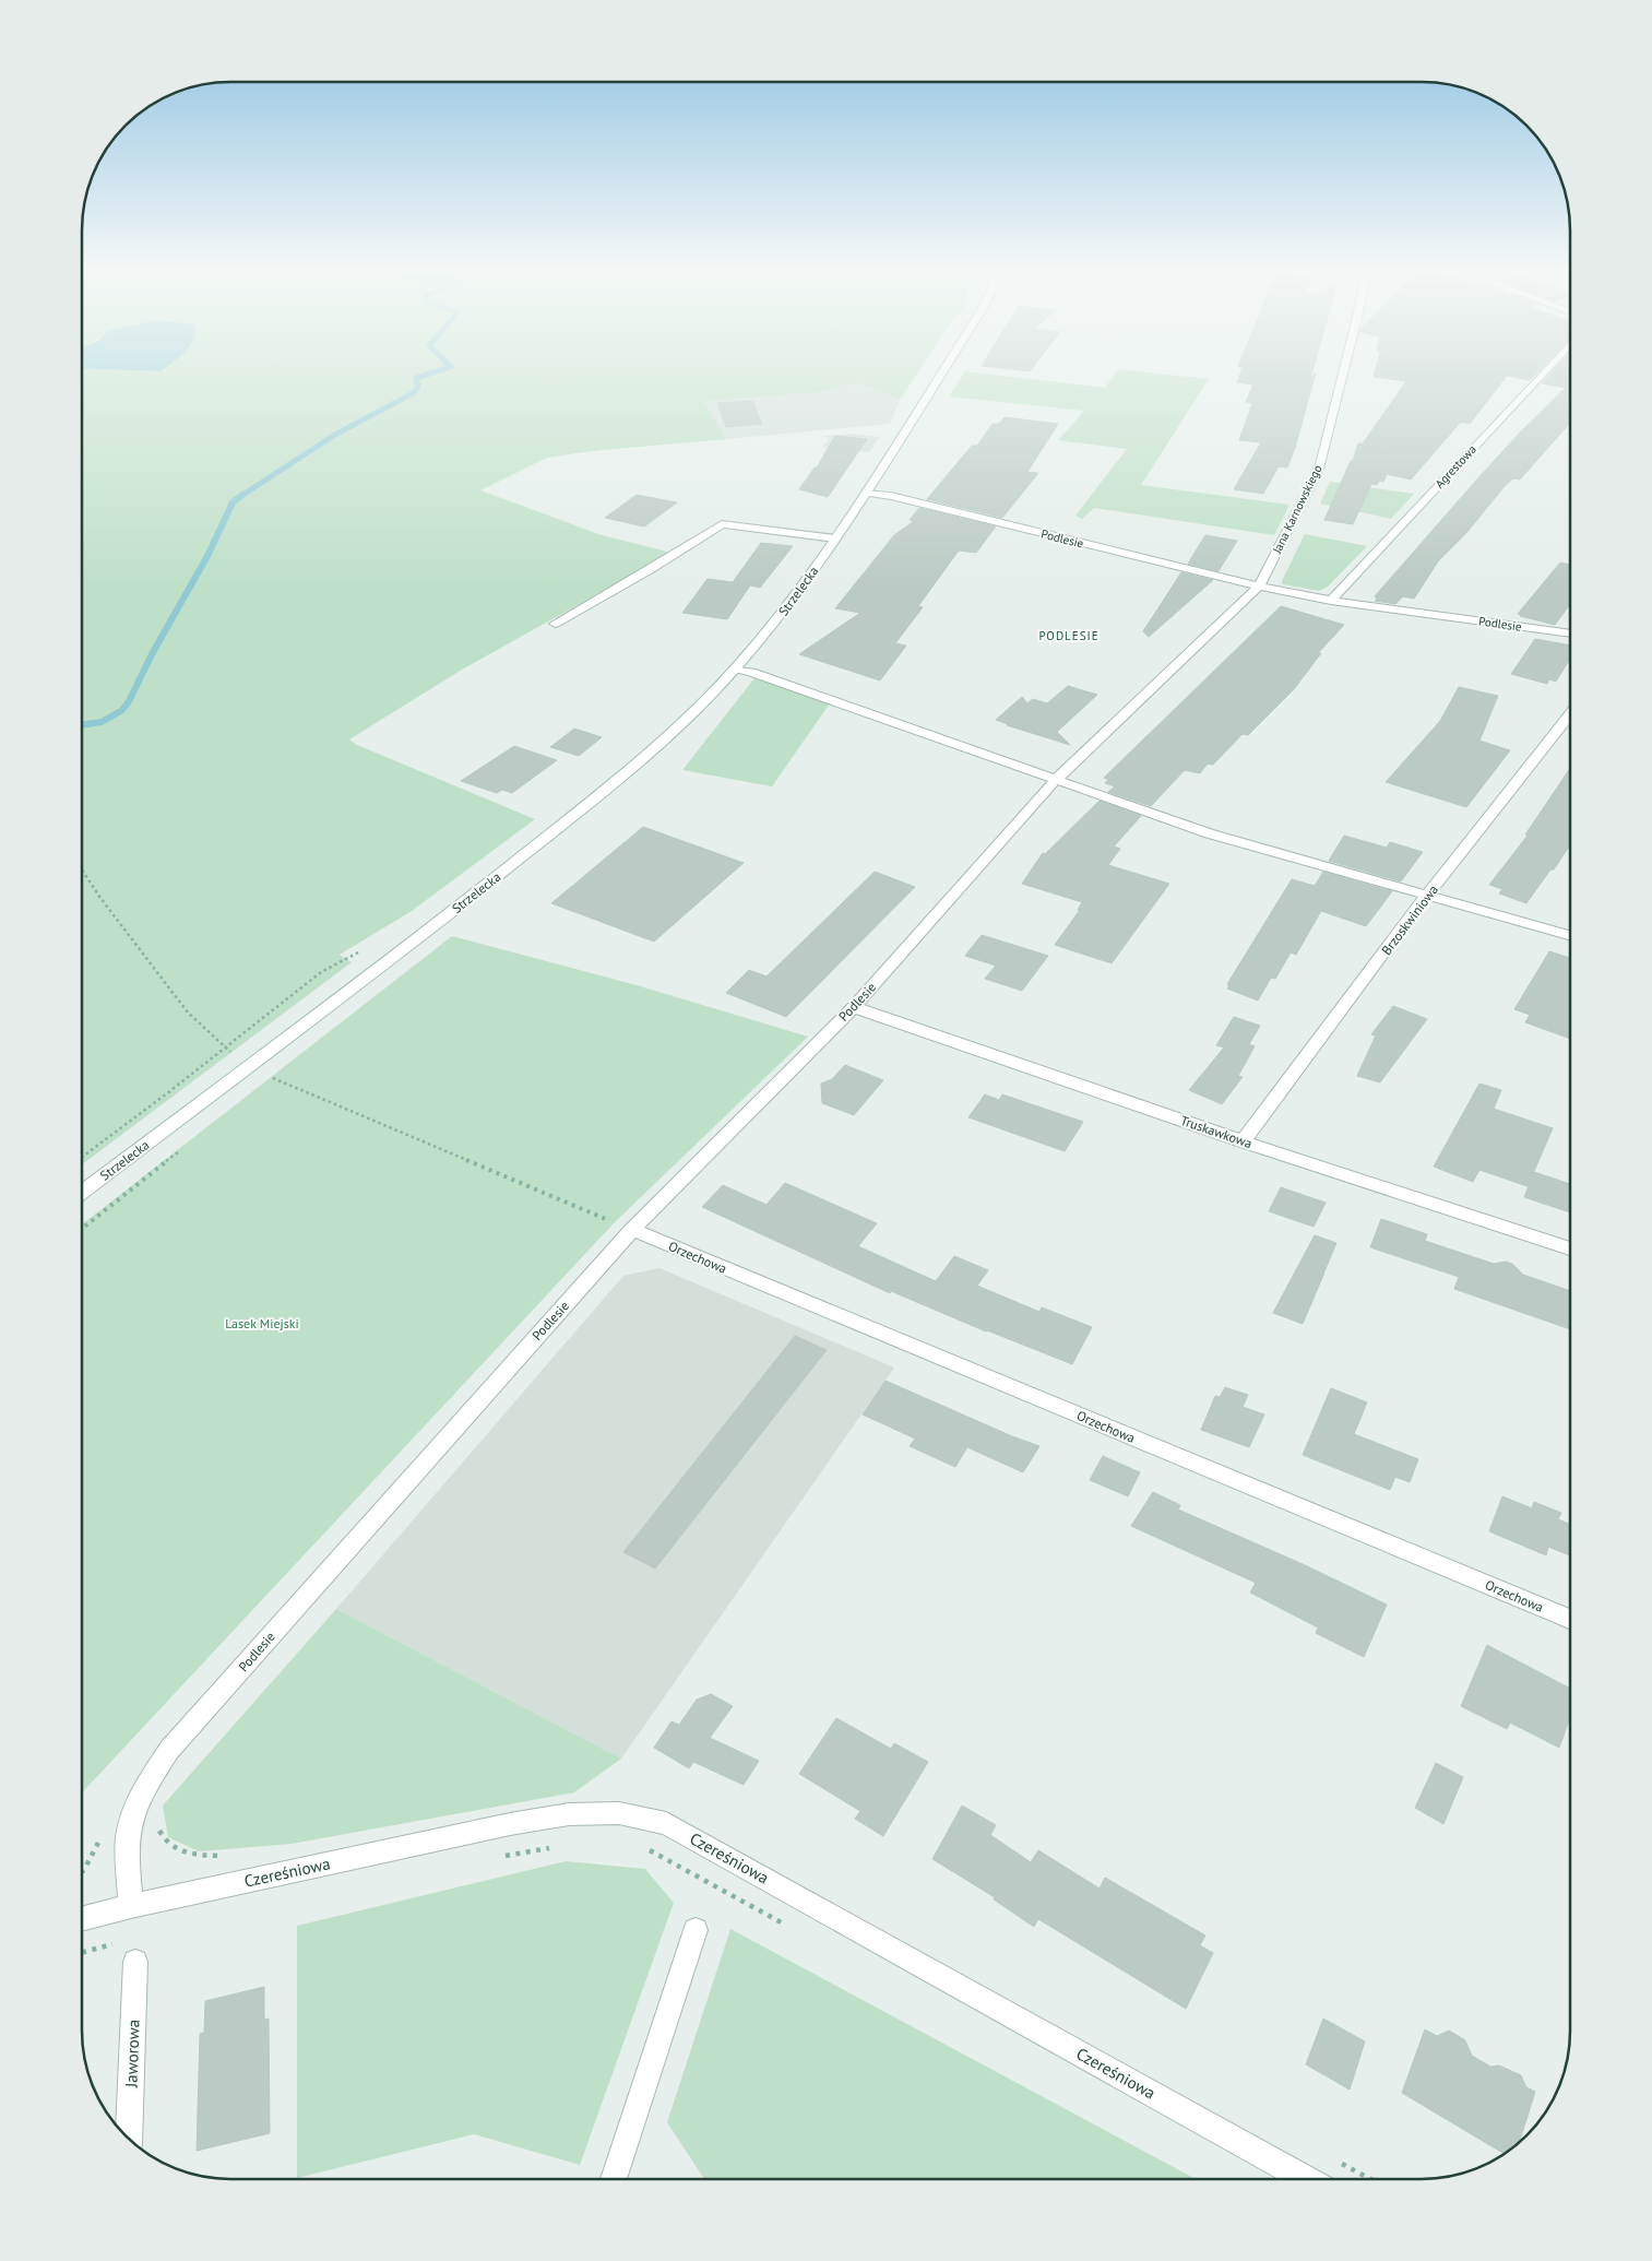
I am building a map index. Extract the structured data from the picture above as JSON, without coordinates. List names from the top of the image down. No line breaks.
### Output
{"streets":{"street":["Agrestowa","Jana Karnowskiego","Podlesie","Strzelecka","Brzoskwiniowa","Truskawkowa","Orzechowa","Czereśniowa","Jaworowa"]},"crossings":[["Agrestowa","Podlesie"],["Jana Karnowskiego","Podlesie"],["Podlesie","Strzelecka"],["Podlesie","Truskawkowa"],["Podlesie","Orzechowa"],["Podlesie","Czereśniowa"],["Brzoskwiniowa","Truskawkowa"]],"districts":["PODLESIE"],"parks":["Lasek Miejski"]}
